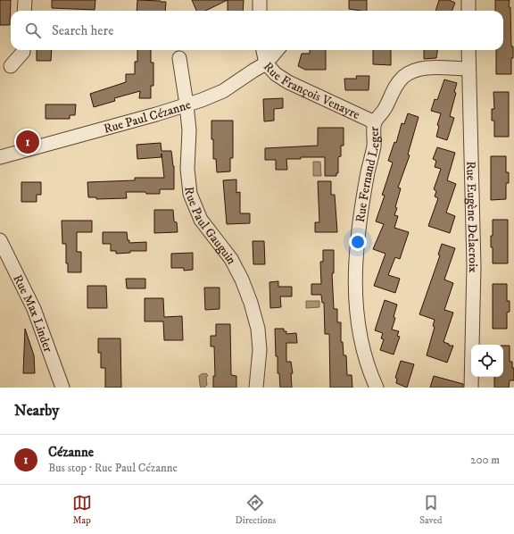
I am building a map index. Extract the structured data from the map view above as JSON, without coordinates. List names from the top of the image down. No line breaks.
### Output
{"streets":{"street":["Rue François Venayre","Rue Paul Cézanne","Rue Fernand Leger","Rue Eugène Delacroix","Rue Paul Gauguin","Rue Max Linder"]},"crossings":[["Rue François Venayre","Rue Paul Cézanne"],["Rue François Venayre","Rue Fernand Leger"],["Rue Paul Cézanne","Rue Paul Gauguin"],["Rue Fernand Leger","Rue Eugène Delacroix"]],"page":{"search":"Search here","pins":"1","heading":"Nearby","list":[{"mark":"1","name":"Cézanne","note":"Bus stop · Rue Paul Cézanne","value":"200 m"}],"nav":["Map","Directions","Saved"]}}
